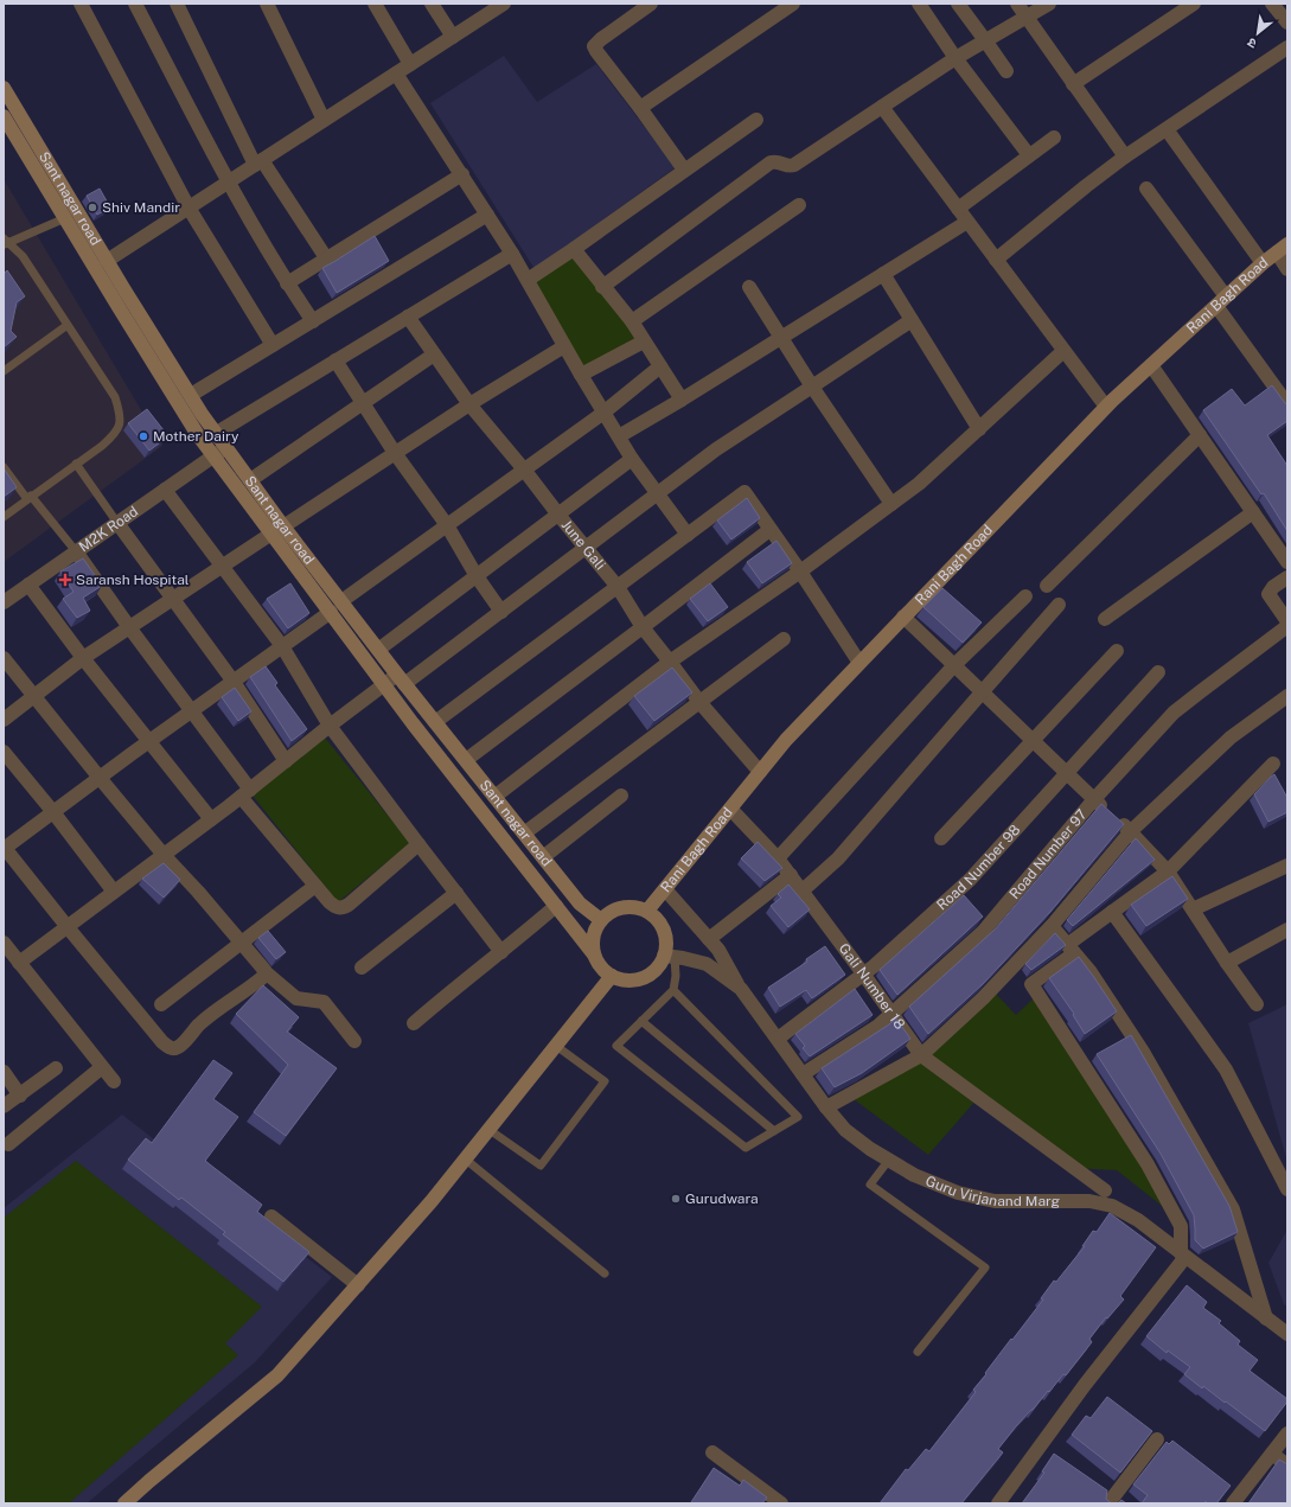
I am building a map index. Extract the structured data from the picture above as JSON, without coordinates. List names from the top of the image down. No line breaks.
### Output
{"streets":{"street":["Sant nagar road","Rani Bagh Road","M2K Road","June Gali","Road Number 97","Road Number 98","Gali Number 18","Guru Virjanand Marg"]},"crossings":[["Sant nagar road","Rani Bagh Road"],["Sant nagar road","M2K Road"],["Sant nagar road","Guru Virjanand Marg"],["Rani Bagh Road","June Gali"],["Rani Bagh Road","Gali Number 18"],["Rani Bagh Road","Guru Virjanand Marg"],["Road Number 97","Gali Number 18"],["Road Number 97","Guru Virjanand Marg"],["Road Number 98","Gali Number 18"],["Road Number 98","Guru Virjanand Marg"]],"places":{"other":["Shiv Mandir","Mother Dairy","Gurudwara"],"health":["Saransh Hospital"]},"north":"bottom left"}
